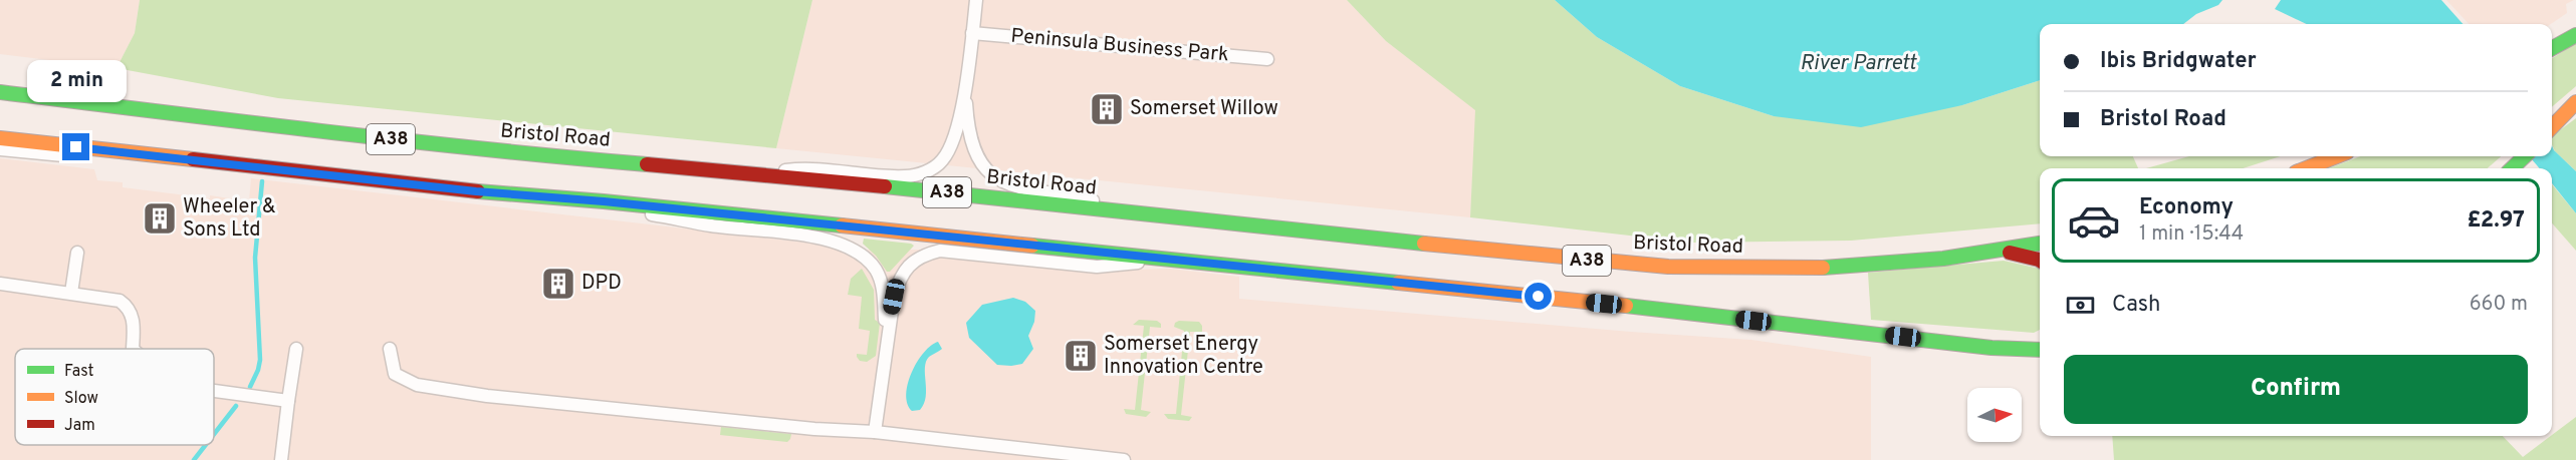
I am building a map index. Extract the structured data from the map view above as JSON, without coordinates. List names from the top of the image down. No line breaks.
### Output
{"streets":{"main road":["Bristol Road","A38"],"street":["Peninsula Business Park"]},"water":["River Parrett"],"places":{"building":["Somerset Willow","Wheeler & Sons Ltd","DPD","Somerset Energy Innovation Centre"]},"legend":["Fast","Slow","Jam"],"north":"right","page":{"banner":["Ibis Bridgwater","Bristol Road"],"bubble":"2 min","list":[{"name":"Economy","note":"1 min · 15:44","value":"£2.97"}],"pay":["Cash","660 m"],"buttons":"Confirm"}}
